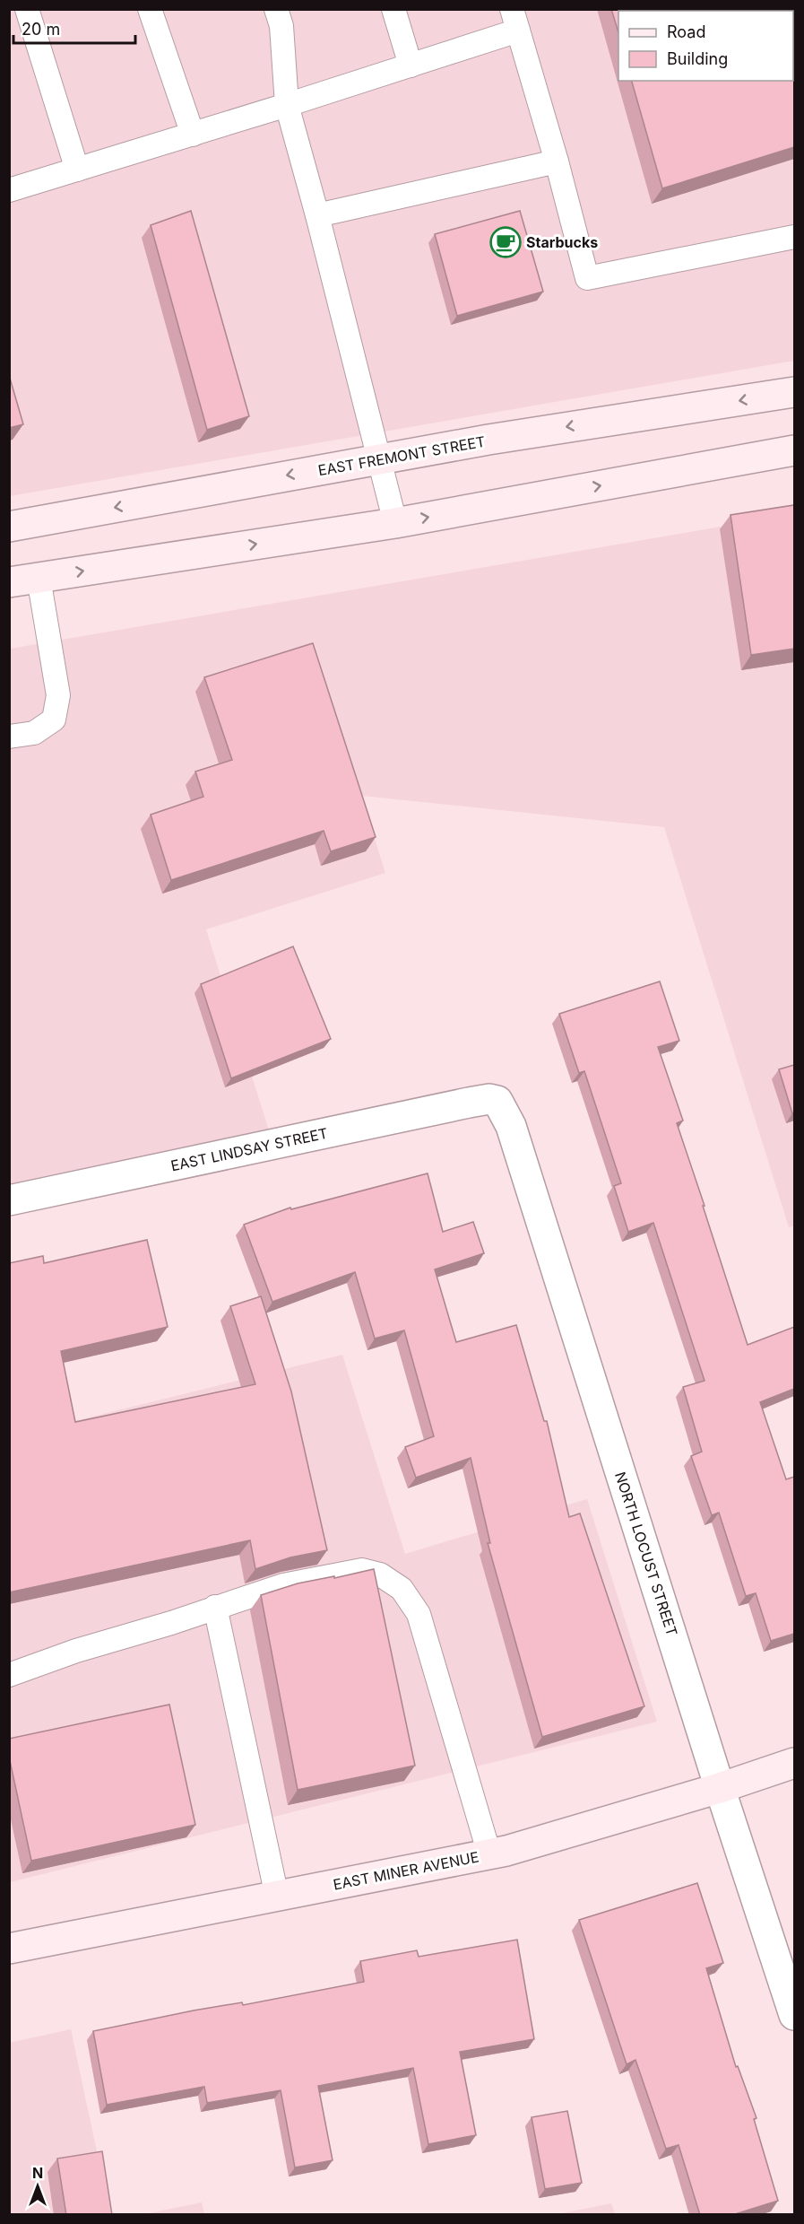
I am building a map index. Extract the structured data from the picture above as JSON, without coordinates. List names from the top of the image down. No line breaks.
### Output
{"streets":{"main road":["EAST FREMONT STREET","EAST MINER AVENUE"],"street":["EAST LINDSAY STREET","NORTH LOCUST STREET"]},"crossings":[["EAST LINDSAY STREET","NORTH LOCUST STREET"],["NORTH LOCUST STREET","EAST MINER AVENUE"]],"places":{"cafe":["Starbucks"]},"legend":["Road","Building"],"scale_bar":"20 m","north":"top"}
